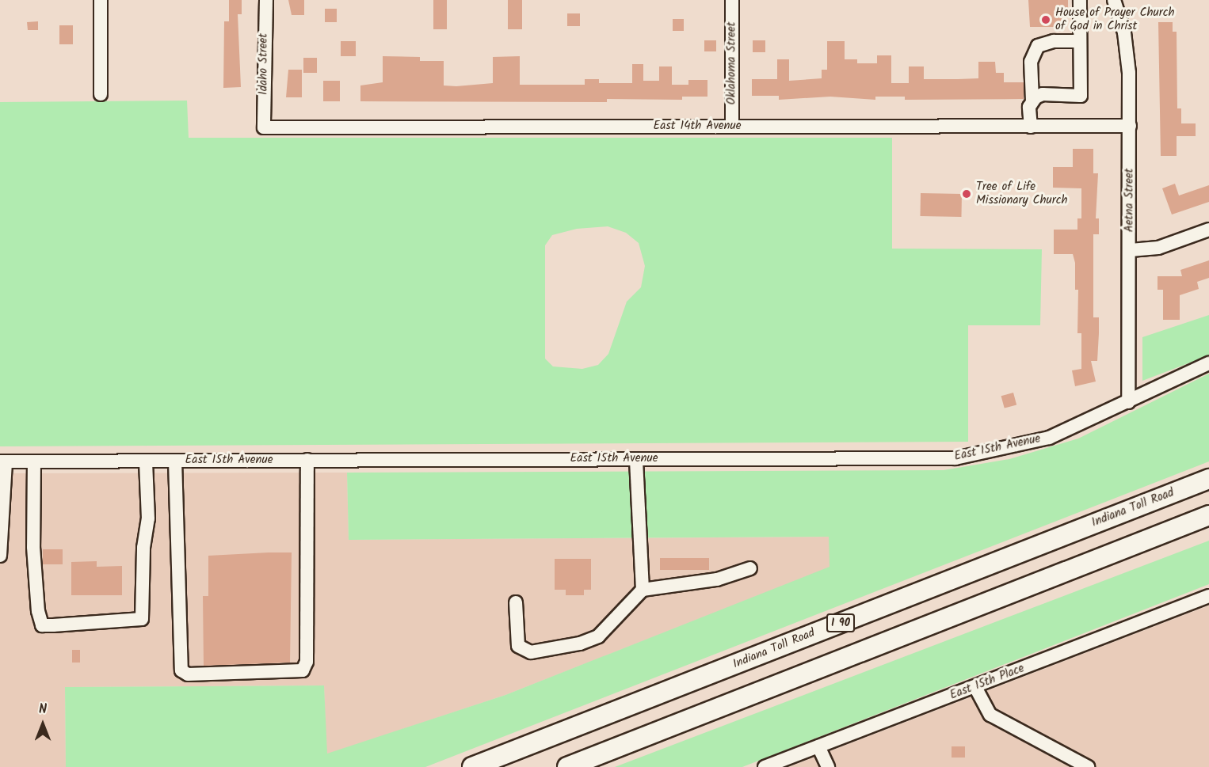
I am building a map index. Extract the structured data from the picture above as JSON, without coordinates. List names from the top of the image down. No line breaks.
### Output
{"streets":{"highway":["Indiana Toll Road","I 90"],"street":["Oklahoma Street","Idaho Street","East 14th Avenue","Aetna Street","East 15th Avenue","East 15th Place"]},"crossings":[["Oklahoma Street","East 14th Avenue"],["Idaho Street","East 14th Avenue"],["East 14th Avenue","Aetna Street"],["Aetna Street","East 15th Avenue"]],"places":["House of Prayer Church of God in Christ","Tree of Life Missionary Church"],"north":"top"}
